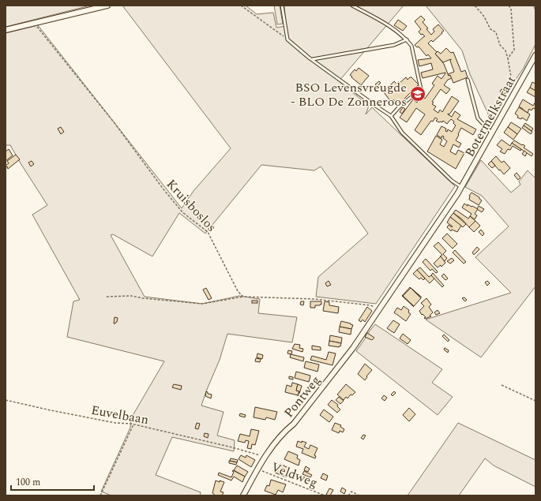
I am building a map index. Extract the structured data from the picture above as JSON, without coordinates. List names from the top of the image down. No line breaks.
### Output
{"streets":{"street":["Botermelkstraat","Pontweg"],"path":["Kruisboslos","Euvelbaan","Veldweg"]},"crossings":[["Botermelkstraat","Pontweg"],["Pontweg","Euvelbaan"],["Pontweg","Veldweg"]],"places":{"school or university":["BSO Levensvreugde - BLO De Zonneroos"]},"scale_bar":"100 m"}
